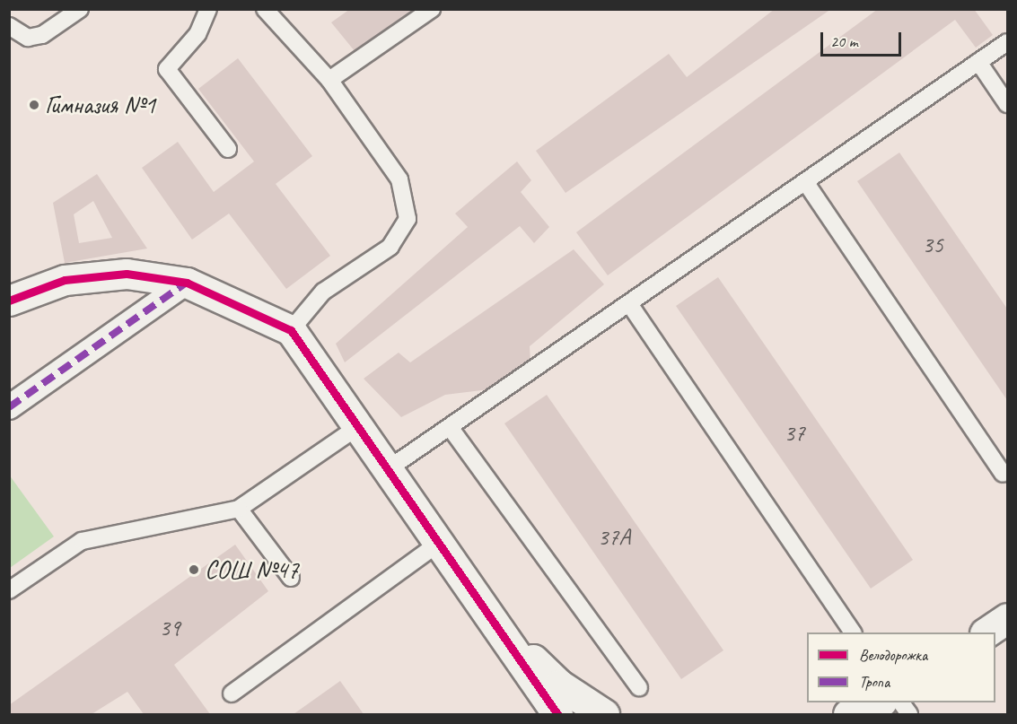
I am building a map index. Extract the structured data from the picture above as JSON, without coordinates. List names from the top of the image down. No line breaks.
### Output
{"places":["Гимназия №1","СОШ №47"],"house_numbers":["35","37","37А","39"],"legend":["Велодорожка","Тропа"],"scale_bar":"20 m"}
